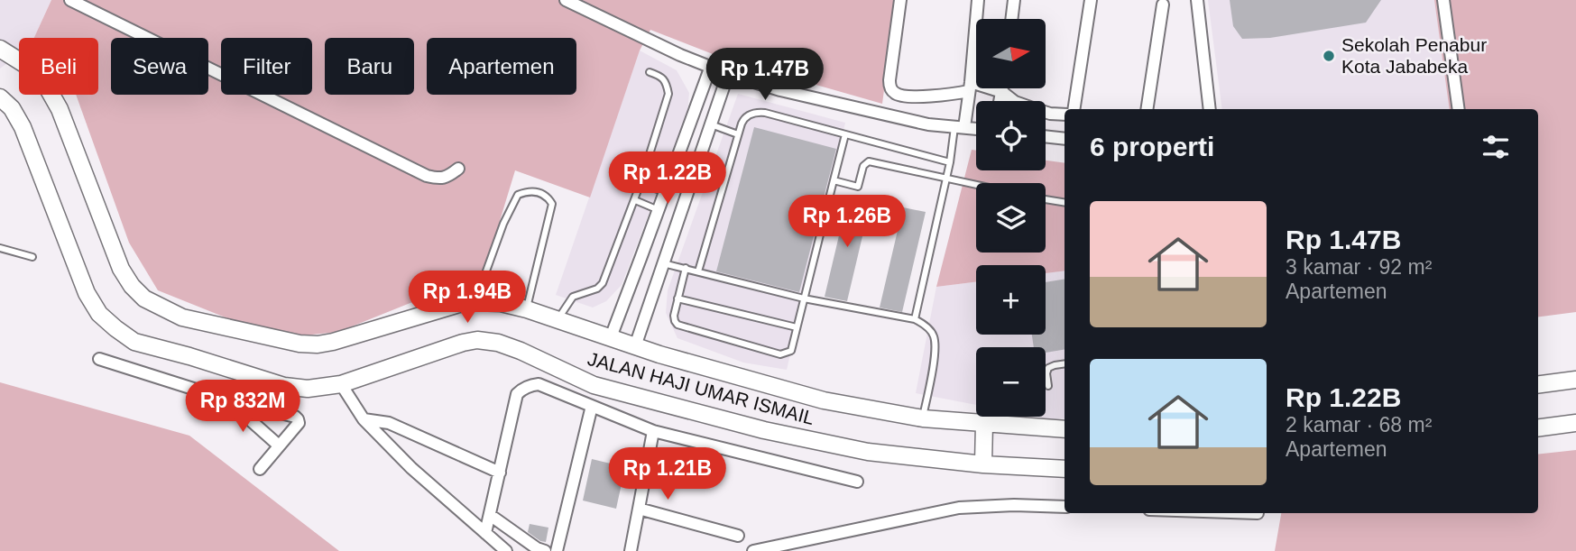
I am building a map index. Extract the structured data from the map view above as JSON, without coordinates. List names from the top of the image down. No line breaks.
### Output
{"streets":{"main road":["JALAN HAJI UMAR ISMAIL"]},"places":["Sekolah Penabur Kota Jababeka"],"north":"right","page":{"map_buttons":["+","−"],"chip":["Beli","Sewa","Filter","Baru","Apartemen"],"price":["Rp 1.47B","Rp 1.22B","Rp 1.26B","Rp 1.94B","Rp 832M","Rp 1.21B"],"heading":"6 properti","list":[{"name":"Rp 1.47B","note":"3 kamar · 92 m² · Apartemen"},{"name":"Rp 1.22B","note":"2 kamar · 68 m² · Apartemen"}]}}
